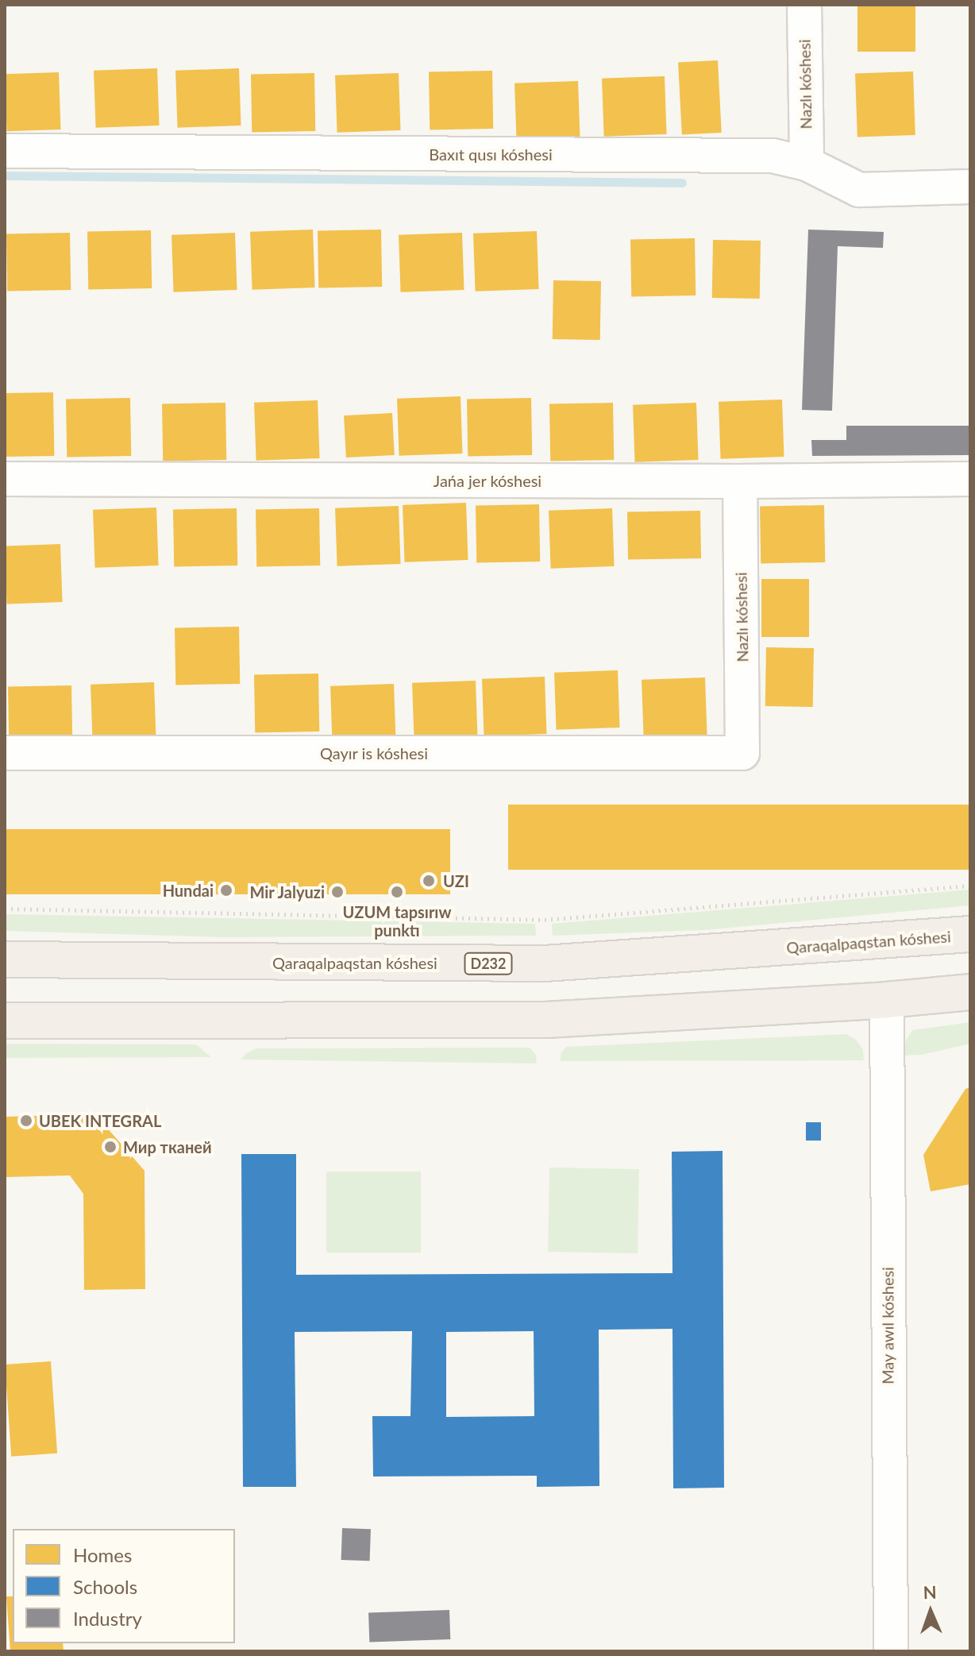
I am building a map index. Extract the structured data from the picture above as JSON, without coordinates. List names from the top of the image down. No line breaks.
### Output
{"streets":{"main road":["Qaraqalpaqstan kóshesi","D232"],"street":["Nazlı kóshesi","Baxıt qusı kóshesi","Jańa jer kóshesi","Qayır is kóshesi","May awıl kóshesi"]},"crossings":[["Nazlı kóshesi","Baxıt qusı kóshesi"],["Nazlı kóshesi","Jańa jer kóshesi"],["Nazlı kóshesi","Qayır is kóshesi"]],"places":["UZI","Hundai","Mir Jalyuzi","UZUM tapsırıw punktı","UBEK INTEGRAL","Мир тканей"],"legend":["Homes","Schools","Industry"],"north":"top"}
